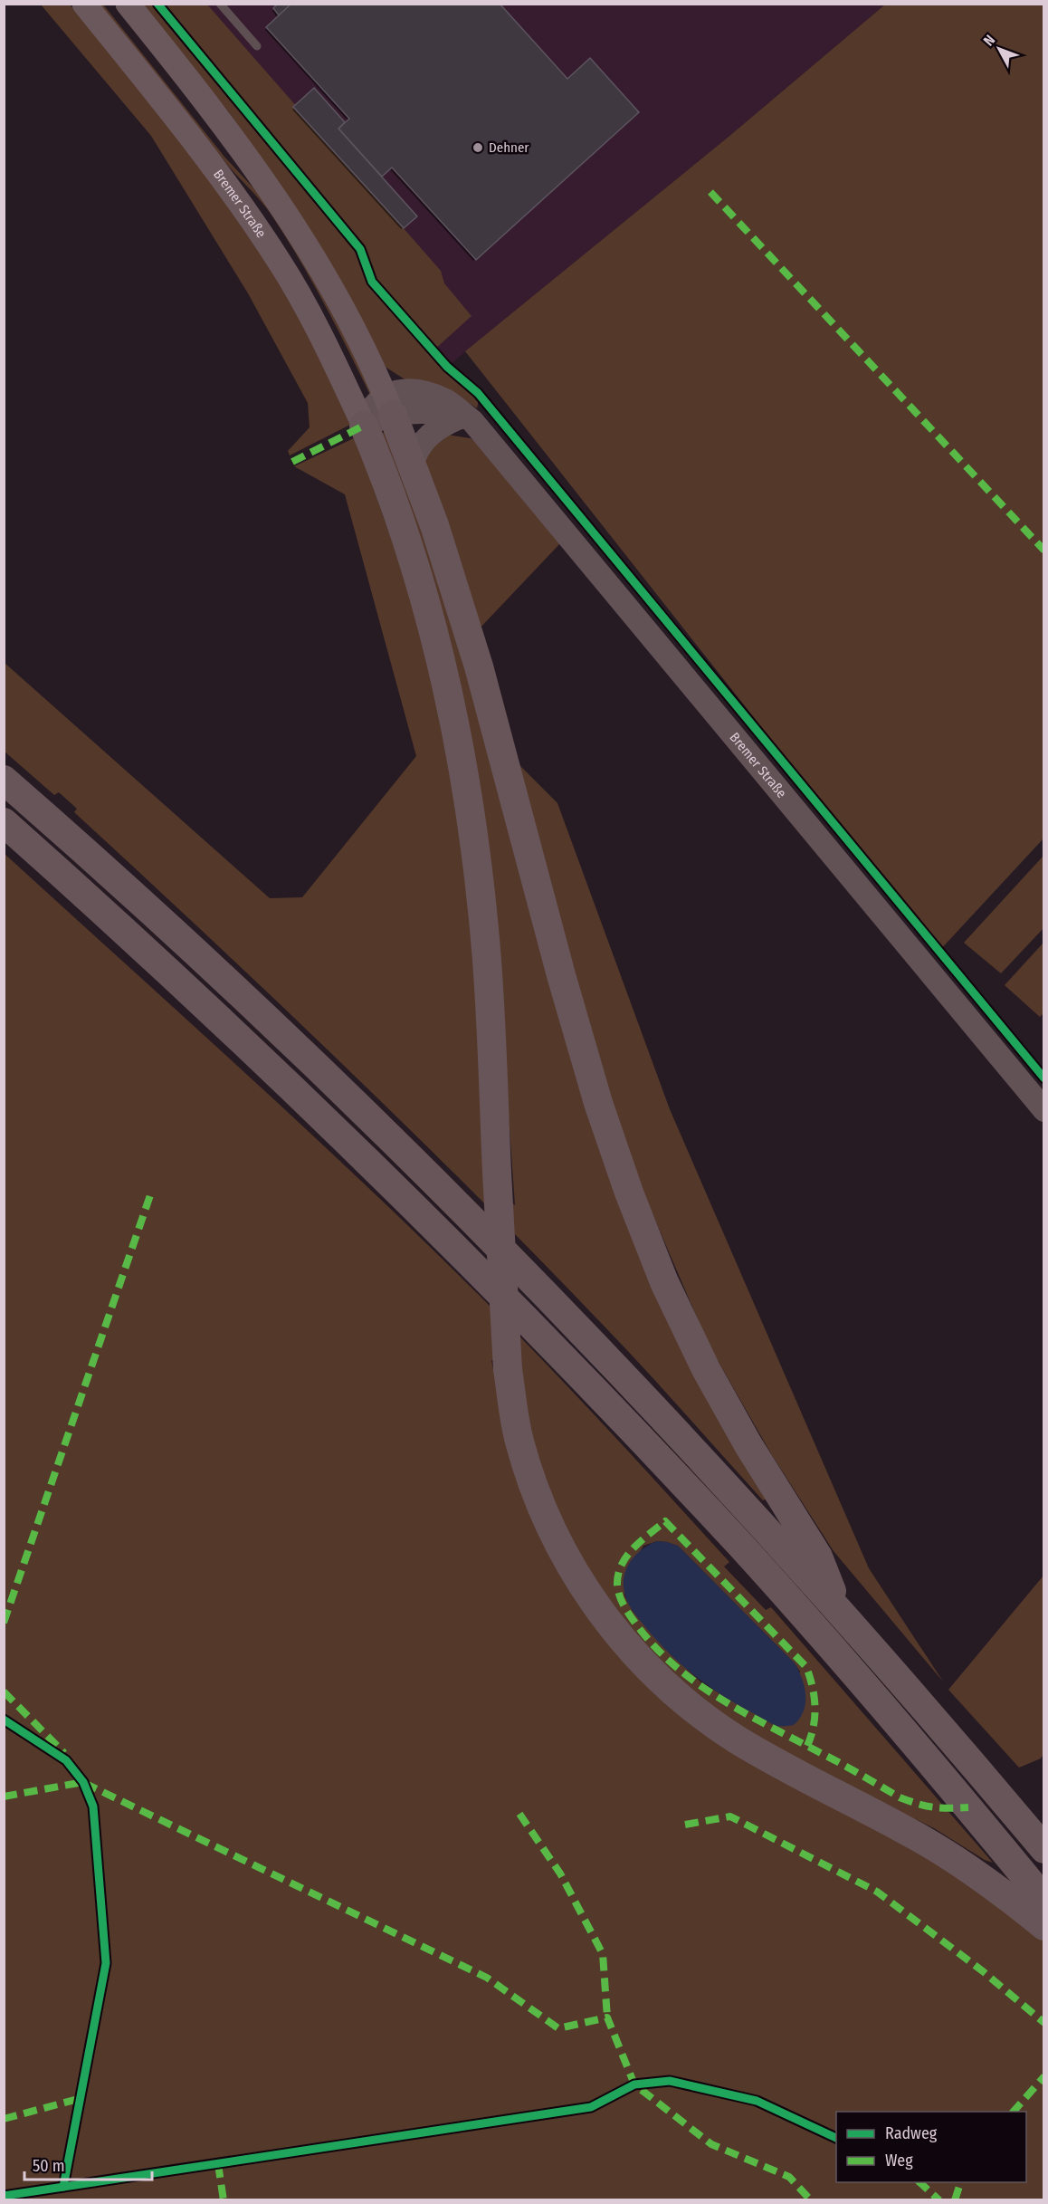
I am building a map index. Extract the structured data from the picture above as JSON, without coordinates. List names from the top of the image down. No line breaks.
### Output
{"streets":{"main road":["Bremer Straße"]},"places":["Dehner"],"legend":["Radweg","Weg"],"scale_bar":"50 m","north":"top left"}
